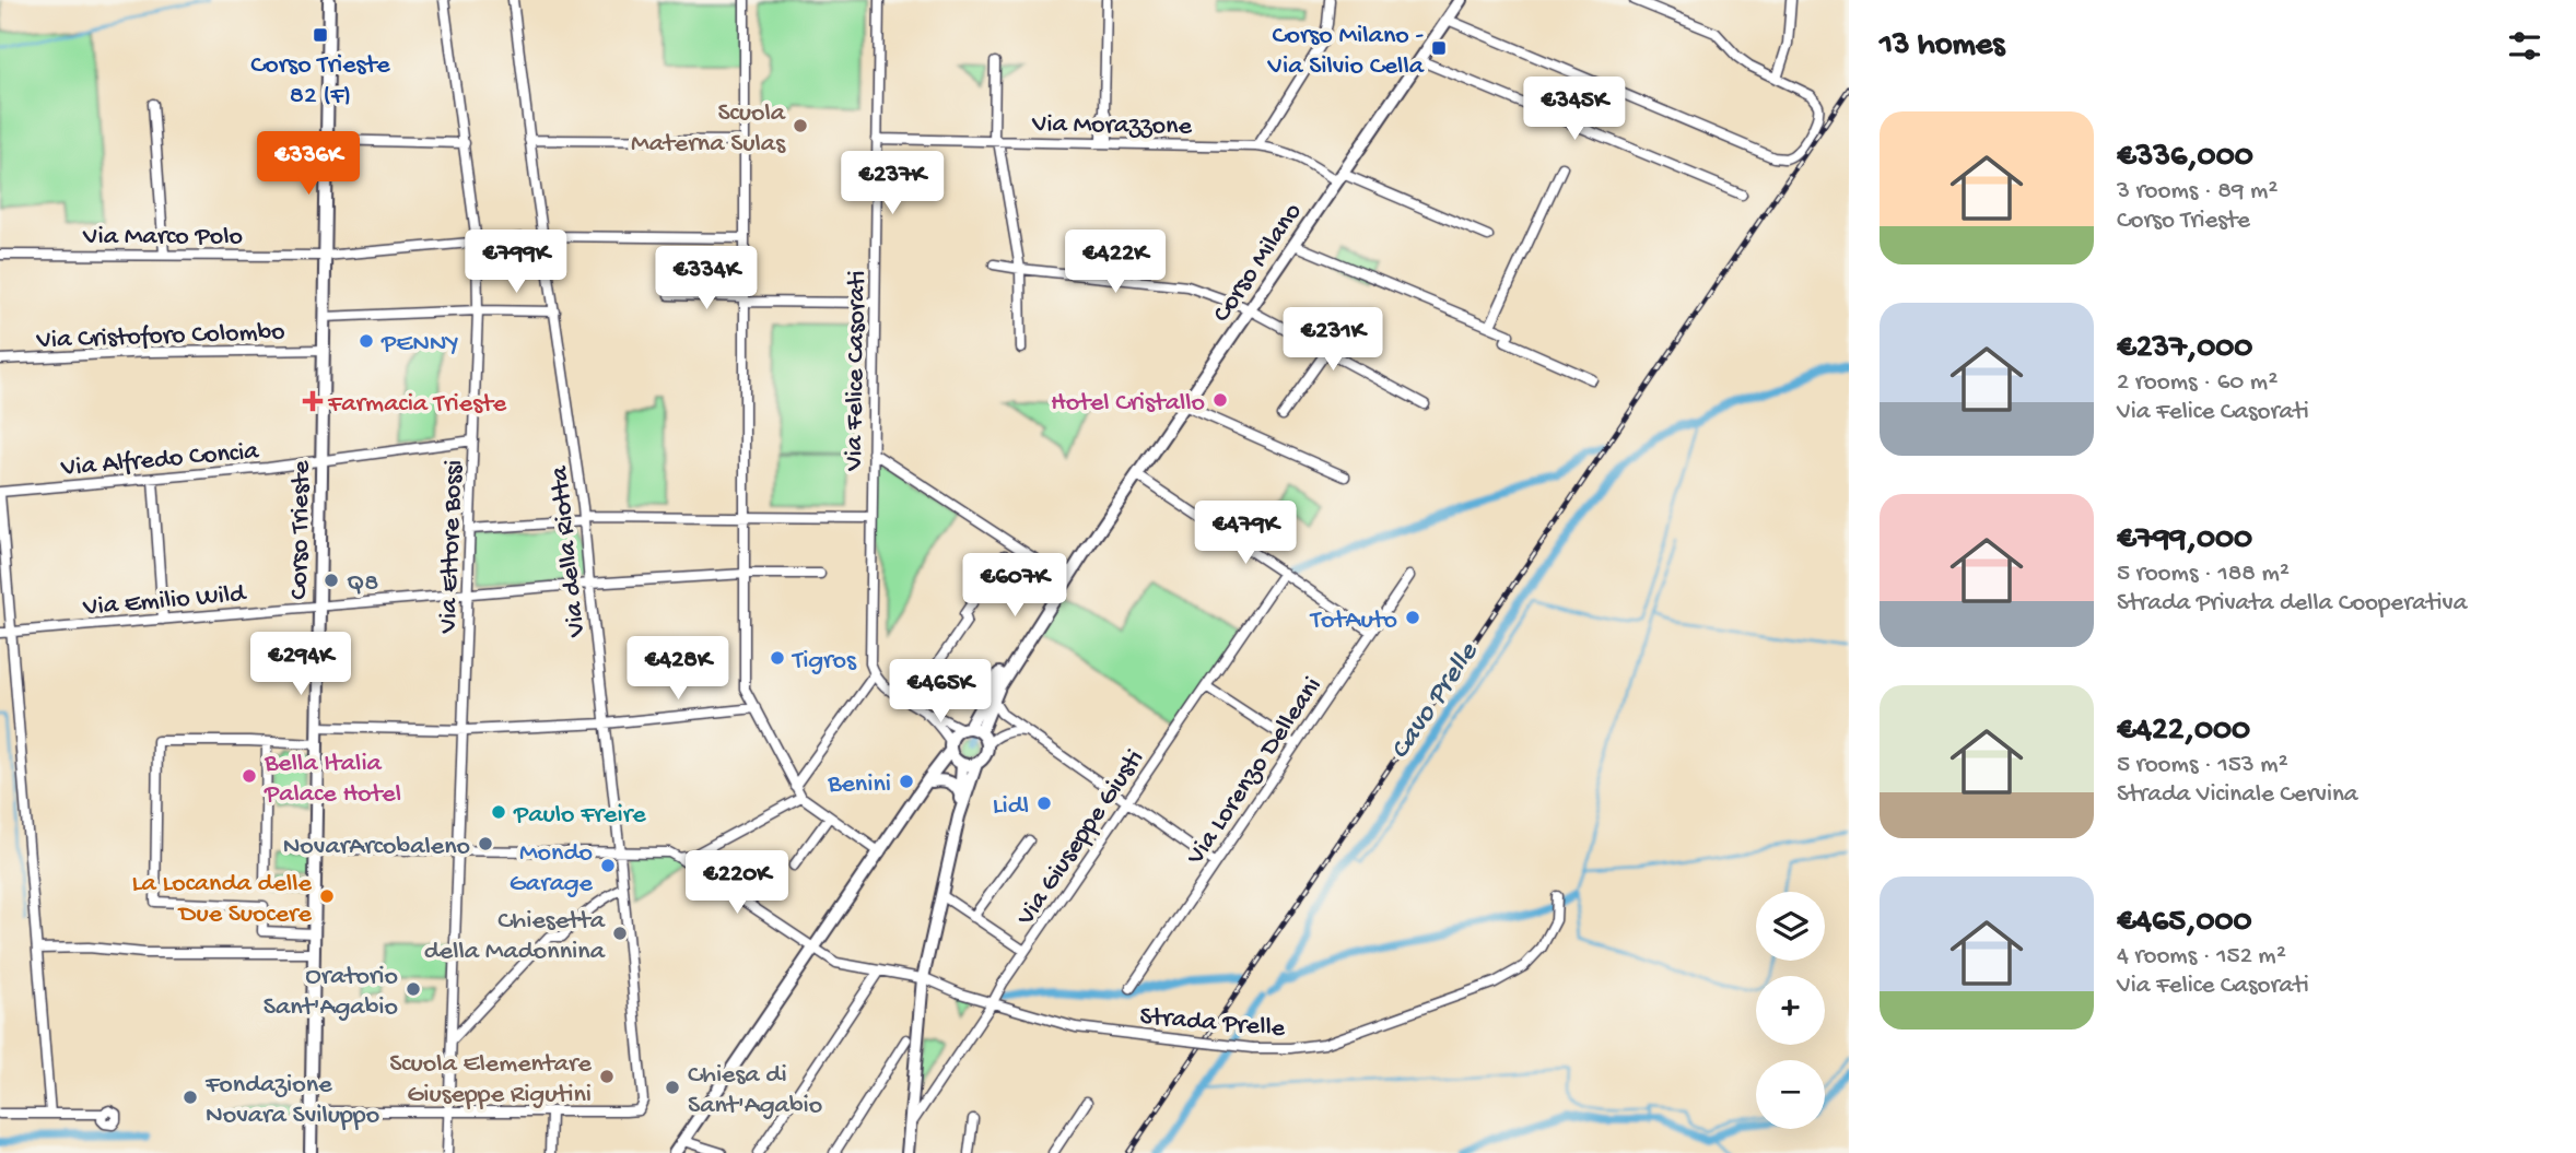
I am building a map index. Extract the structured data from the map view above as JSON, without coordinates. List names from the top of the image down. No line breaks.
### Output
{"streets":{"main road":["Corso Milano","Corso Trieste"],"street":["Via Morazzone","Via Marco Polo","Via Cristoforo Colombo","Via Felice Casorati","Via Alfredo Concia","Via Ettore Bossi","Via della Riotta","Via Emilio Wild","Via Lorenzo Delleani","Via Giuseppe Giusti","Strada Prelle"]},"crossings":[["Via Morazzone","Corso Milano"],["Via Morazzone","Via Felice Casorati"],["Via Marco Polo","Corso Trieste"],["Via Marco Polo","Via Ettore Bossi"],["Via Marco Polo","Via della Riotta"],["Via Cristoforo Colombo","Corso Trieste"],["Via Alfredo Concia","Corso Trieste"],["Via Alfredo Concia","Via Ettore Bossi"],["Corso Trieste","Via Emilio Wild"],["Via Ettore Bossi","Via Emilio Wild"],["Via della Riotta","Via Emilio Wild"],["Via Giuseppe Giusti","Strada Prelle"]],"water":["Cavo Prelle"],"places":{"transit":["Corso Trieste 82 (F)","Corso Milano - Via Silvio Cella"],"other":["Scuola Materna Sulas","PENNY","Hotel Cristallo","Q8","TotAuto","Tigros","Bella Italia Palace Hotel","Benini","Lidl","Paulo Freire","NovarArcobaleno","Mondo Garage","La Locanda delle Due Suocere","Chiesetta della Madonnina","Oratorio Sant'Agabio","Scuola Elementare Giuseppe Rigutini","Chiesa di Sant'Agabio","Fondazione Novara Sviluppo"],"health":["Farmacia Trieste"]},"page":{"heading":"13 homes","price":["€345K","€336K","€237K","€799K","€422K","€334K","€231K","€479K","€607K","€294K","€428K","€465K","€220K"],"list":[{"name":"€336,000","note":"3 rooms · 89 m² · Corso Trieste"},{"name":"€237,000","note":"2 rooms · 60 m² · Via Felice Casorati"},{"name":"€799,000","note":"5 rooms · 188 m² · Strada Privata della Cooperativa"},{"name":"€422,000","note":"5 rooms · 153 m² · Strada Vicinale Cervina"},{"name":"€465,000","note":"4 rooms · 152 m² · Via Felice Casorati"}],"map_buttons":["+","−"]}}
